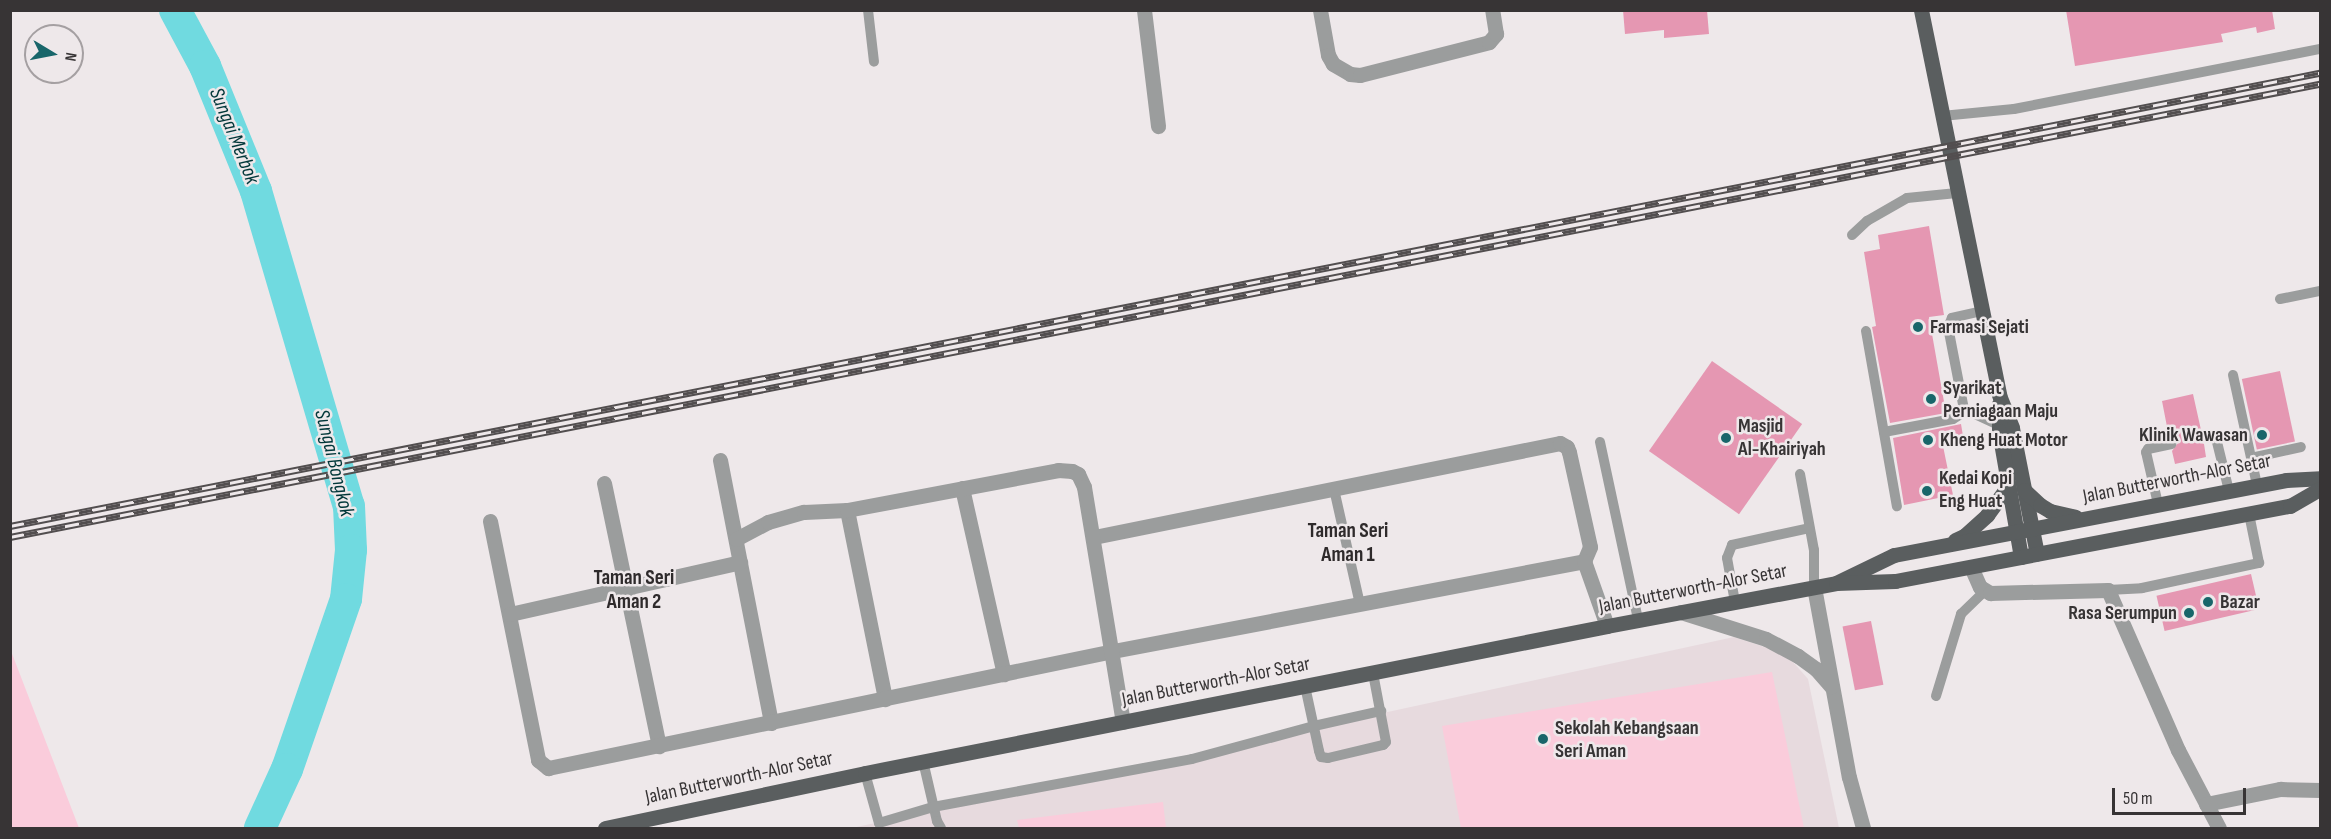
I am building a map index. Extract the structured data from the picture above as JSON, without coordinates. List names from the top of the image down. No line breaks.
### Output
{"streets":{"main road":["Jalan Butterworth-Alor Setar"]},"districts":["Taman Seri Aman 1","Taman Seri Aman 2"],"water":["Sungai Merbok","Sungai Bongkok"],"places":["Farmasi Sejati","Syarikat Perniagaan Maju","Klinik Wawasan","Masjid Al-Khairiyah","Kheng Huat Motor","Kedai Kopi Eng Huat","Bazar","Rasa Serumpun","Sekolah Kebangsaan Seri Aman"],"scale_bar":"50 m","north":"right"}
